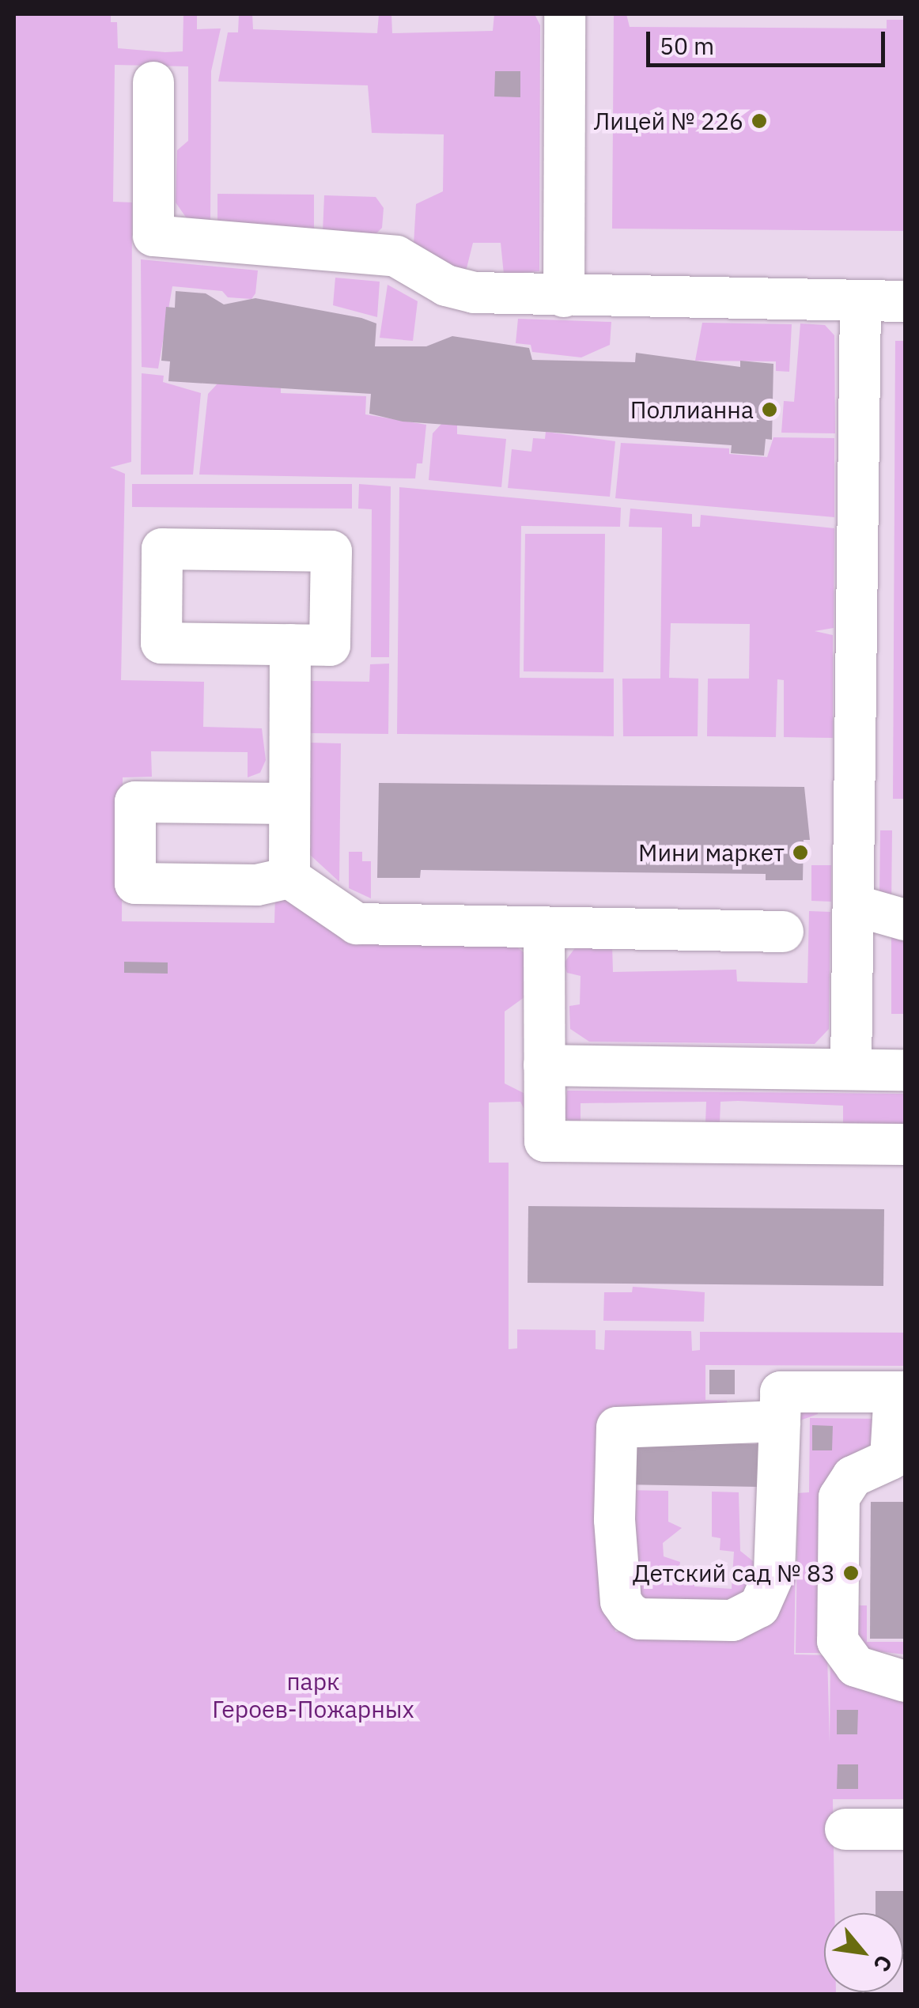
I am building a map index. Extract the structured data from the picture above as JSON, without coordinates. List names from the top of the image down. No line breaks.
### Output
{"parks":["парк Героев-Пожарных"],"places":["Лицей № 226","Поллианна","Мини маркет","Детский сад № 83"],"scale_bar":"50 m","north":"bottom right"}
